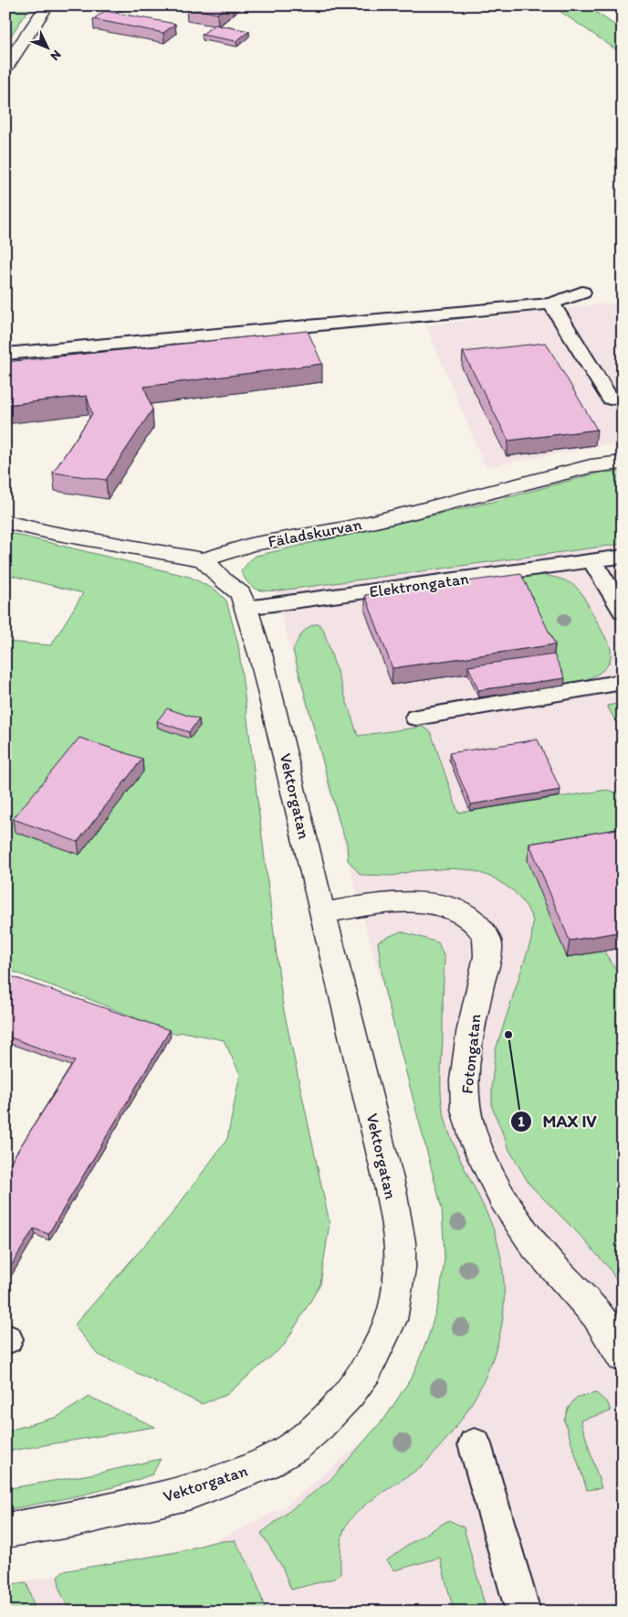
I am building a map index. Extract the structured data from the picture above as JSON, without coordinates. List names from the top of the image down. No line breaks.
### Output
{"streets":{"street":["Fäladskurvan","Vektorgatan","Fotongatan"],"lane":["Elektrongatan"]},"crossings":[["Fäladskurvan","Vektorgatan"],["Elektrongatan","Vektorgatan"],["Vektorgatan","Fotongatan"]],"places":["MAX IV"],"north":"bottom right"}
